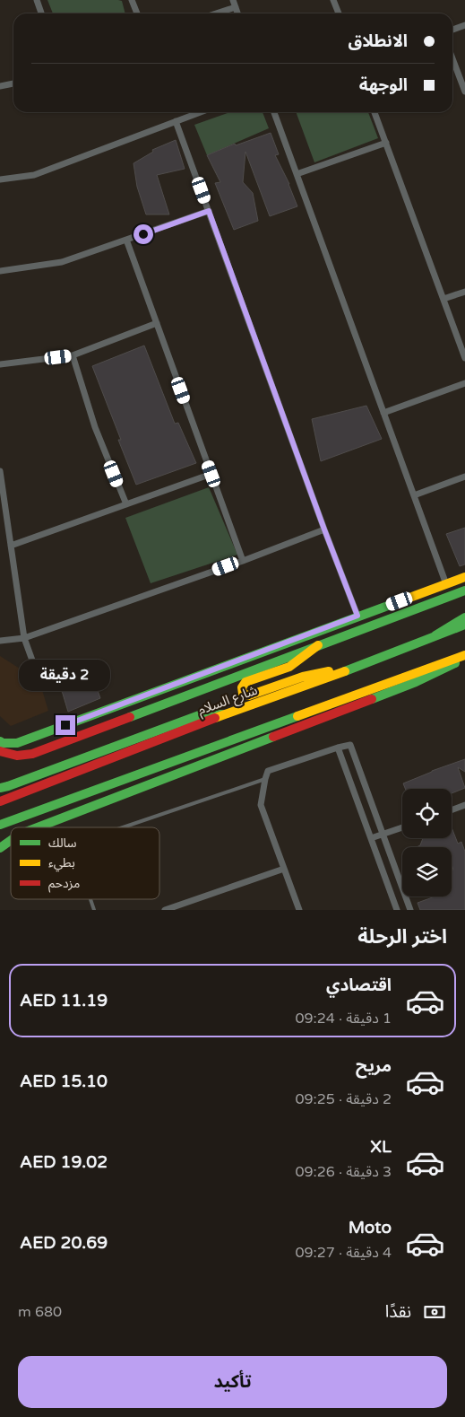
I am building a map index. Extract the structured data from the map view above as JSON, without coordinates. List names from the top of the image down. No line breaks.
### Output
{"streets":{"main road":["شارع السلام"]},"legend":["سالك","بطيء","مزدحم"],"page":{"banner":["الانطلاق","الوجهة"],"bubble":"2 دقيقة","heading":"اختر الرحلة","list":[{"name":"اقتصادي","note":"1 دقيقة · 09:24","value":"AED 11.19"},{"name":"مريح","note":"2 دقيقة · 09:25","value":"AED 15.10"},{"name":"XL","note":"3 دقيقة · 09:26","value":"AED 19.02"},{"name":"Moto","note":"4 دقيقة · 09:27","value":"AED 20.69"}],"pay":["نقدًا","680 m"],"buttons":"تأكيد"}}
